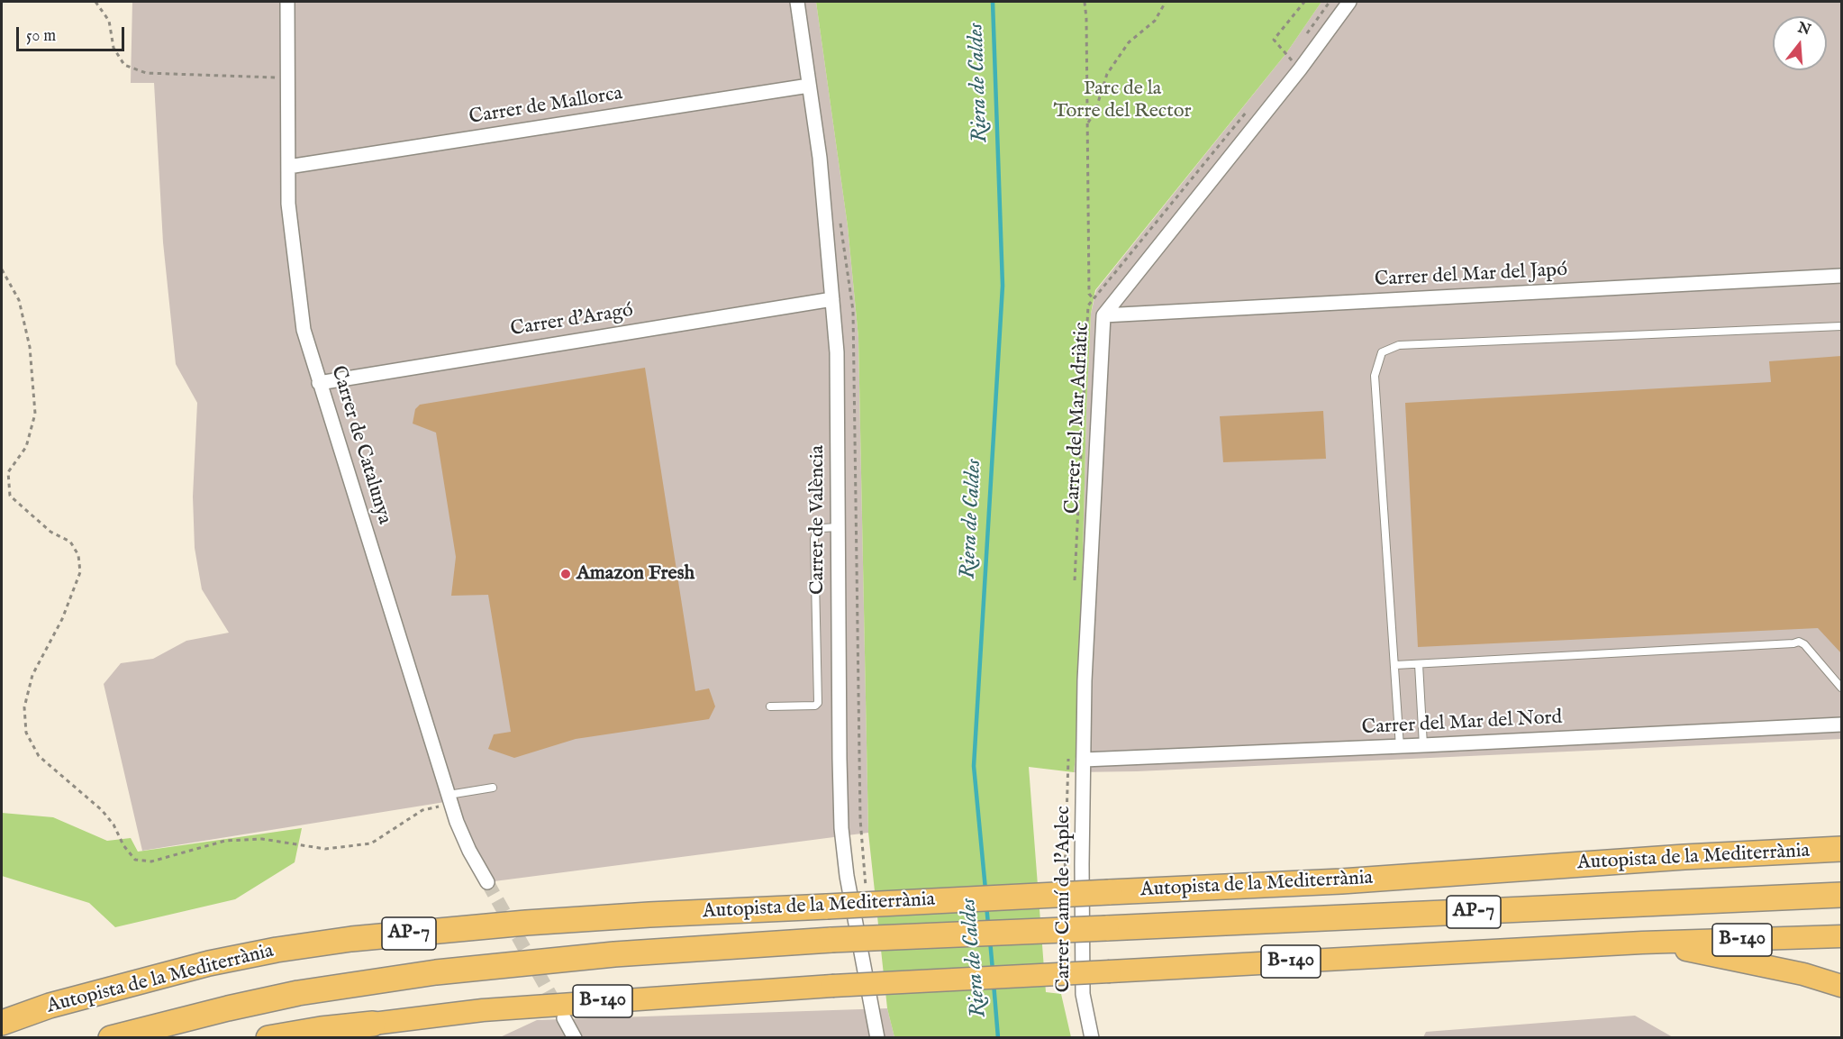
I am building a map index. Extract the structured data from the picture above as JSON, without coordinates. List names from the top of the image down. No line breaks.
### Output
{"streets":{"highway":["Autopista de la Mediterrània","AP-7","B-140"],"street":["Carrer de Mallorca","Carrer del Mar del Japó","Carrer d'Aragó","Carrer del Mar Adriàtic","Carrer de Catalunya","Carrer de València","Carrer del Mar del Nord","Carrer Camí de l'Aplec"]},"crossings":[["Carrer de Mallorca","Carrer de Catalunya"],["Carrer de Mallorca","Carrer de València"],["Carrer del Mar del Japó","Carrer del Mar Adriàtic"],["Carrer d'Aragó","Carrer de Catalunya"],["Carrer d'Aragó","Carrer de València"],["Carrer del Mar Adriàtic","Carrer del Mar del Nord"],["Carrer del Mar Adriàtic","Carrer Camí de l'Aplec"],["Carrer del Mar del Nord","Carrer Camí de l'Aplec"]],"water":["Riera de Caldes"],"parks":["Parc de la Torre del Rector"],"places":["Amazon Fresh"],"scale_bar":"50 m","north":"top"}
